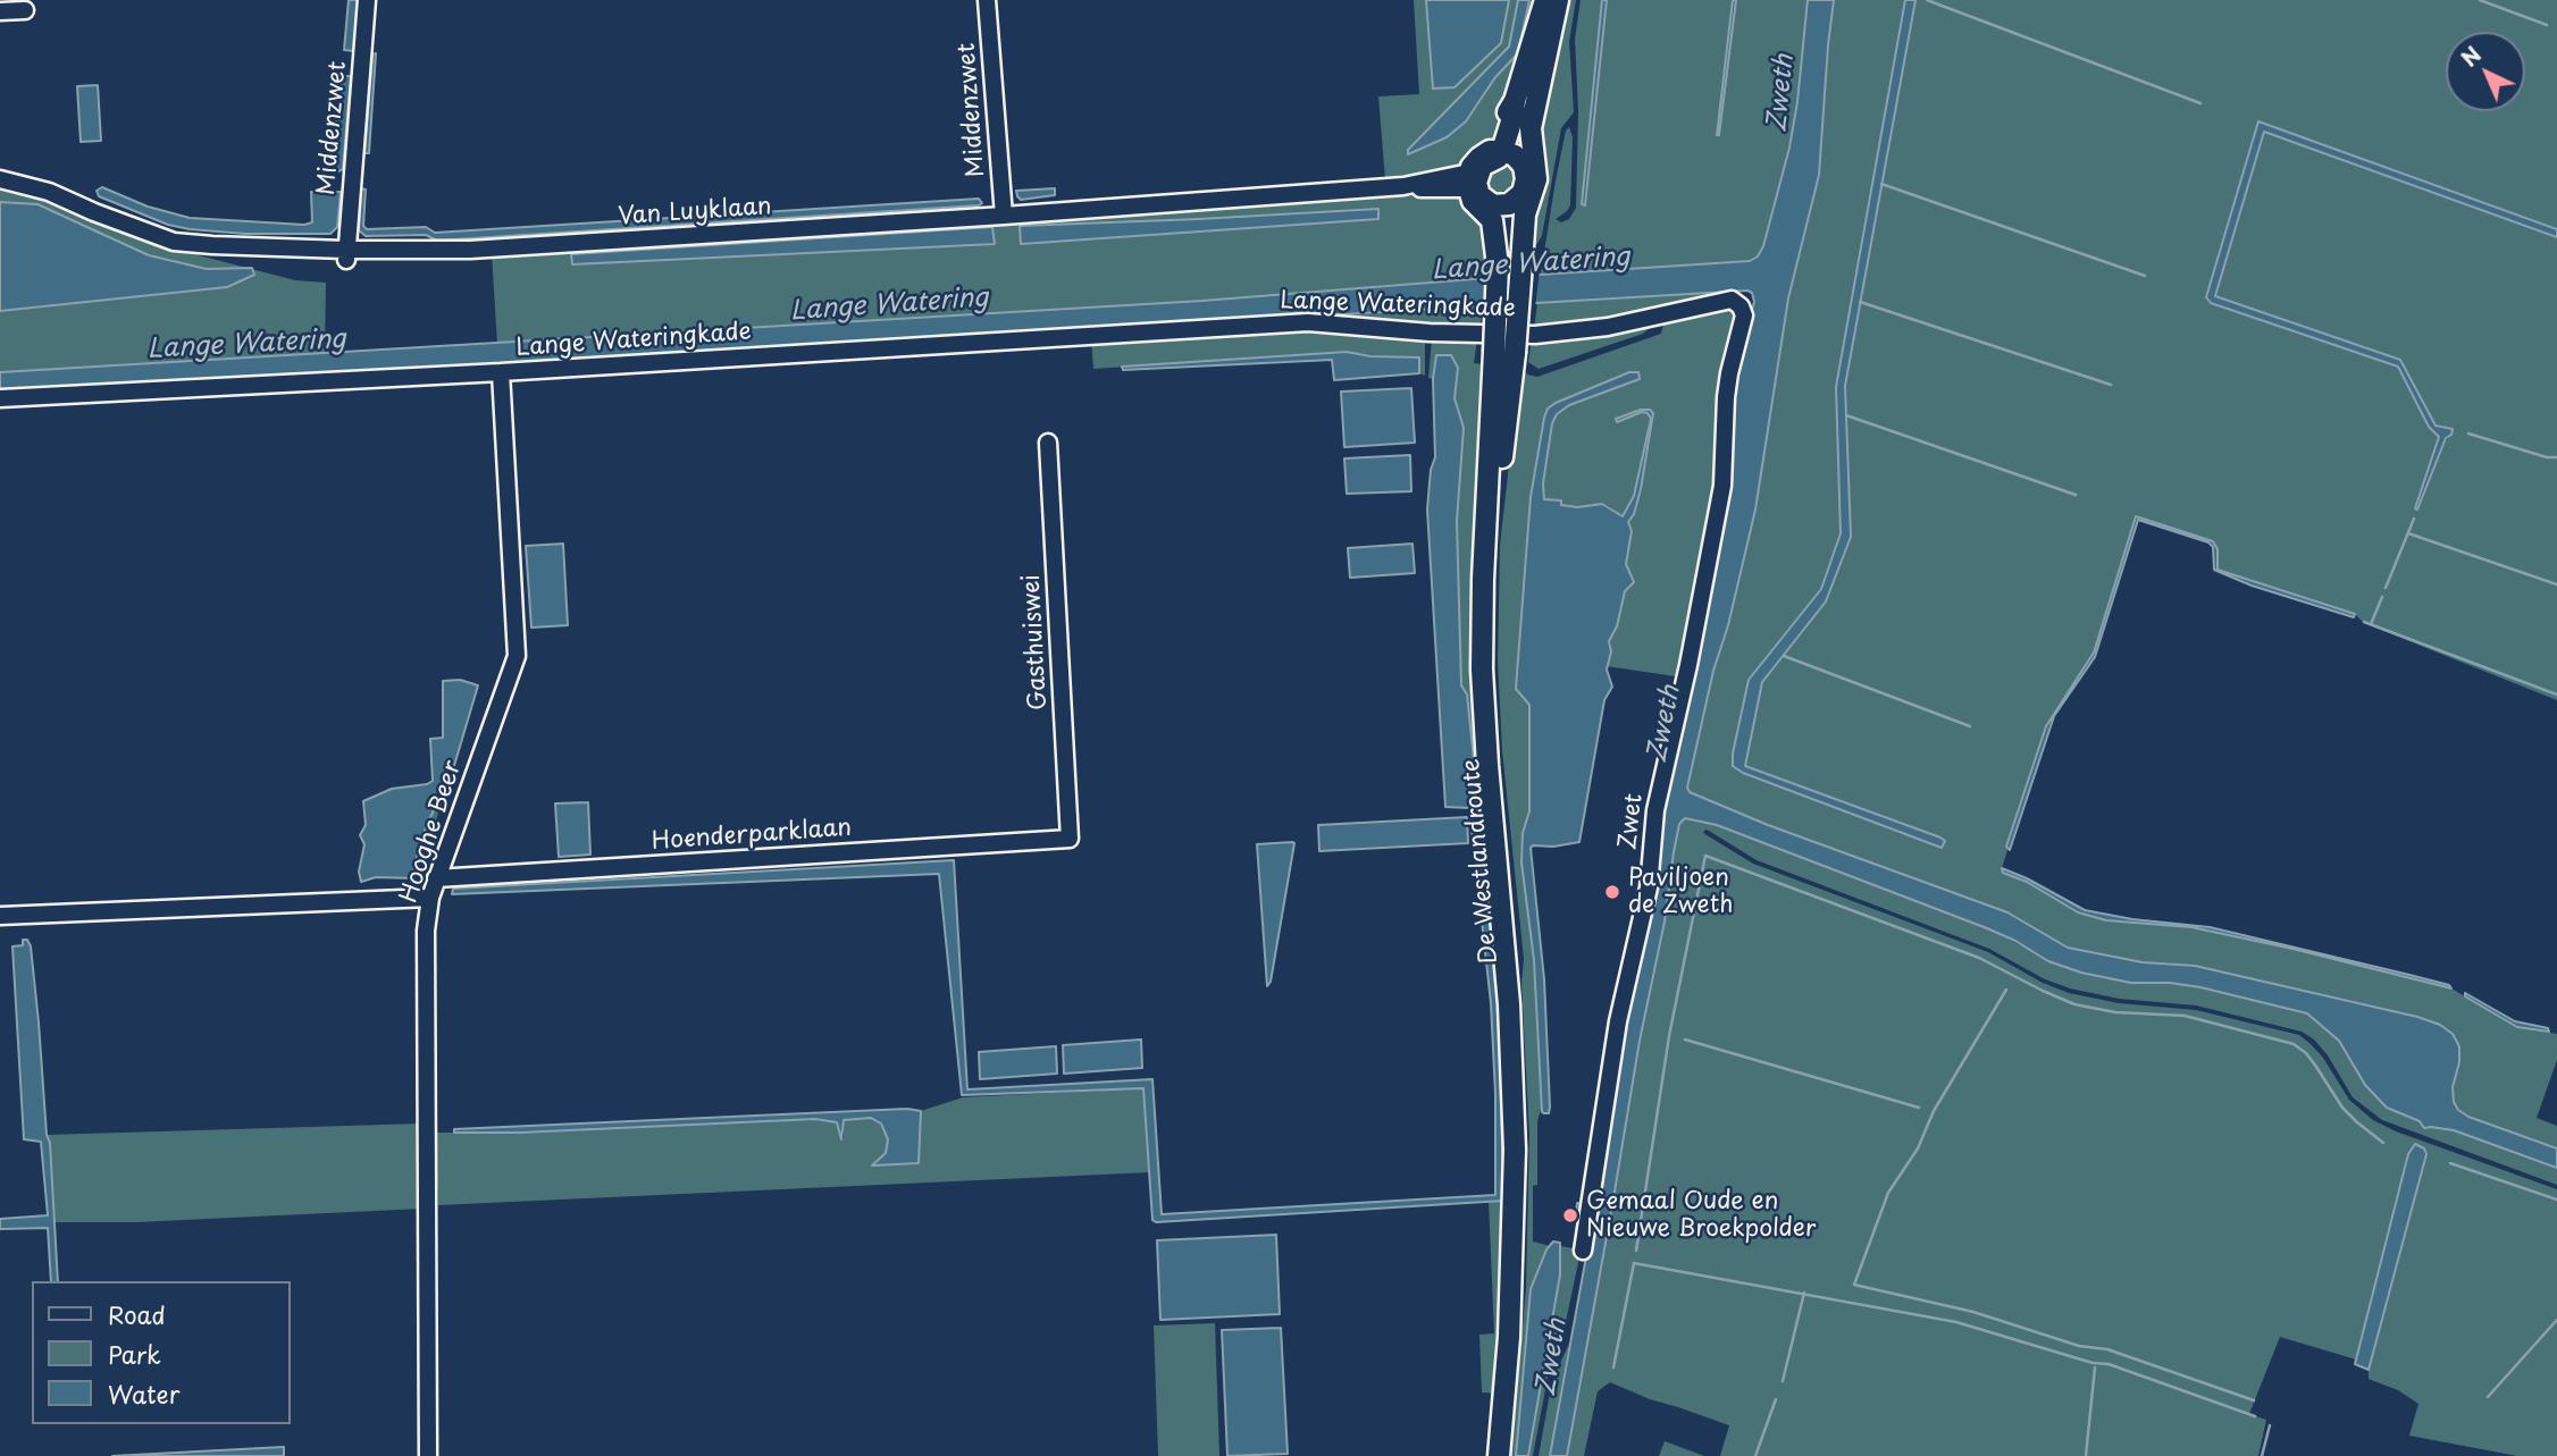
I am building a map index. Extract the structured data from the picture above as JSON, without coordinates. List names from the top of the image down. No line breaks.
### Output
{"streets":{"main road":["De Westlandroute"],"street":["Middenzwet","Van Luyklaan","Lange Wateringkade","Gasthuiswei","Zwet","Hooghe Beer","Hoenderparklaan"]},"crossings":[["Middenzwet","Van Luyklaan"],["Van Luyklaan","De Westlandroute"],["Lange Wateringkade","Zwet"],["Lange Wateringkade","Hooghe Beer"],["Gasthuiswei","Hoenderparklaan"],["Hooghe Beer","Hoenderparklaan"]],"water":["Zweth","Lange Watering"],"places":["Paviljoen de Zweth","Gemaal Oude en Nieuwe Broekpolder"],"legend":["Road","Park","Water"],"north":"top left"}
